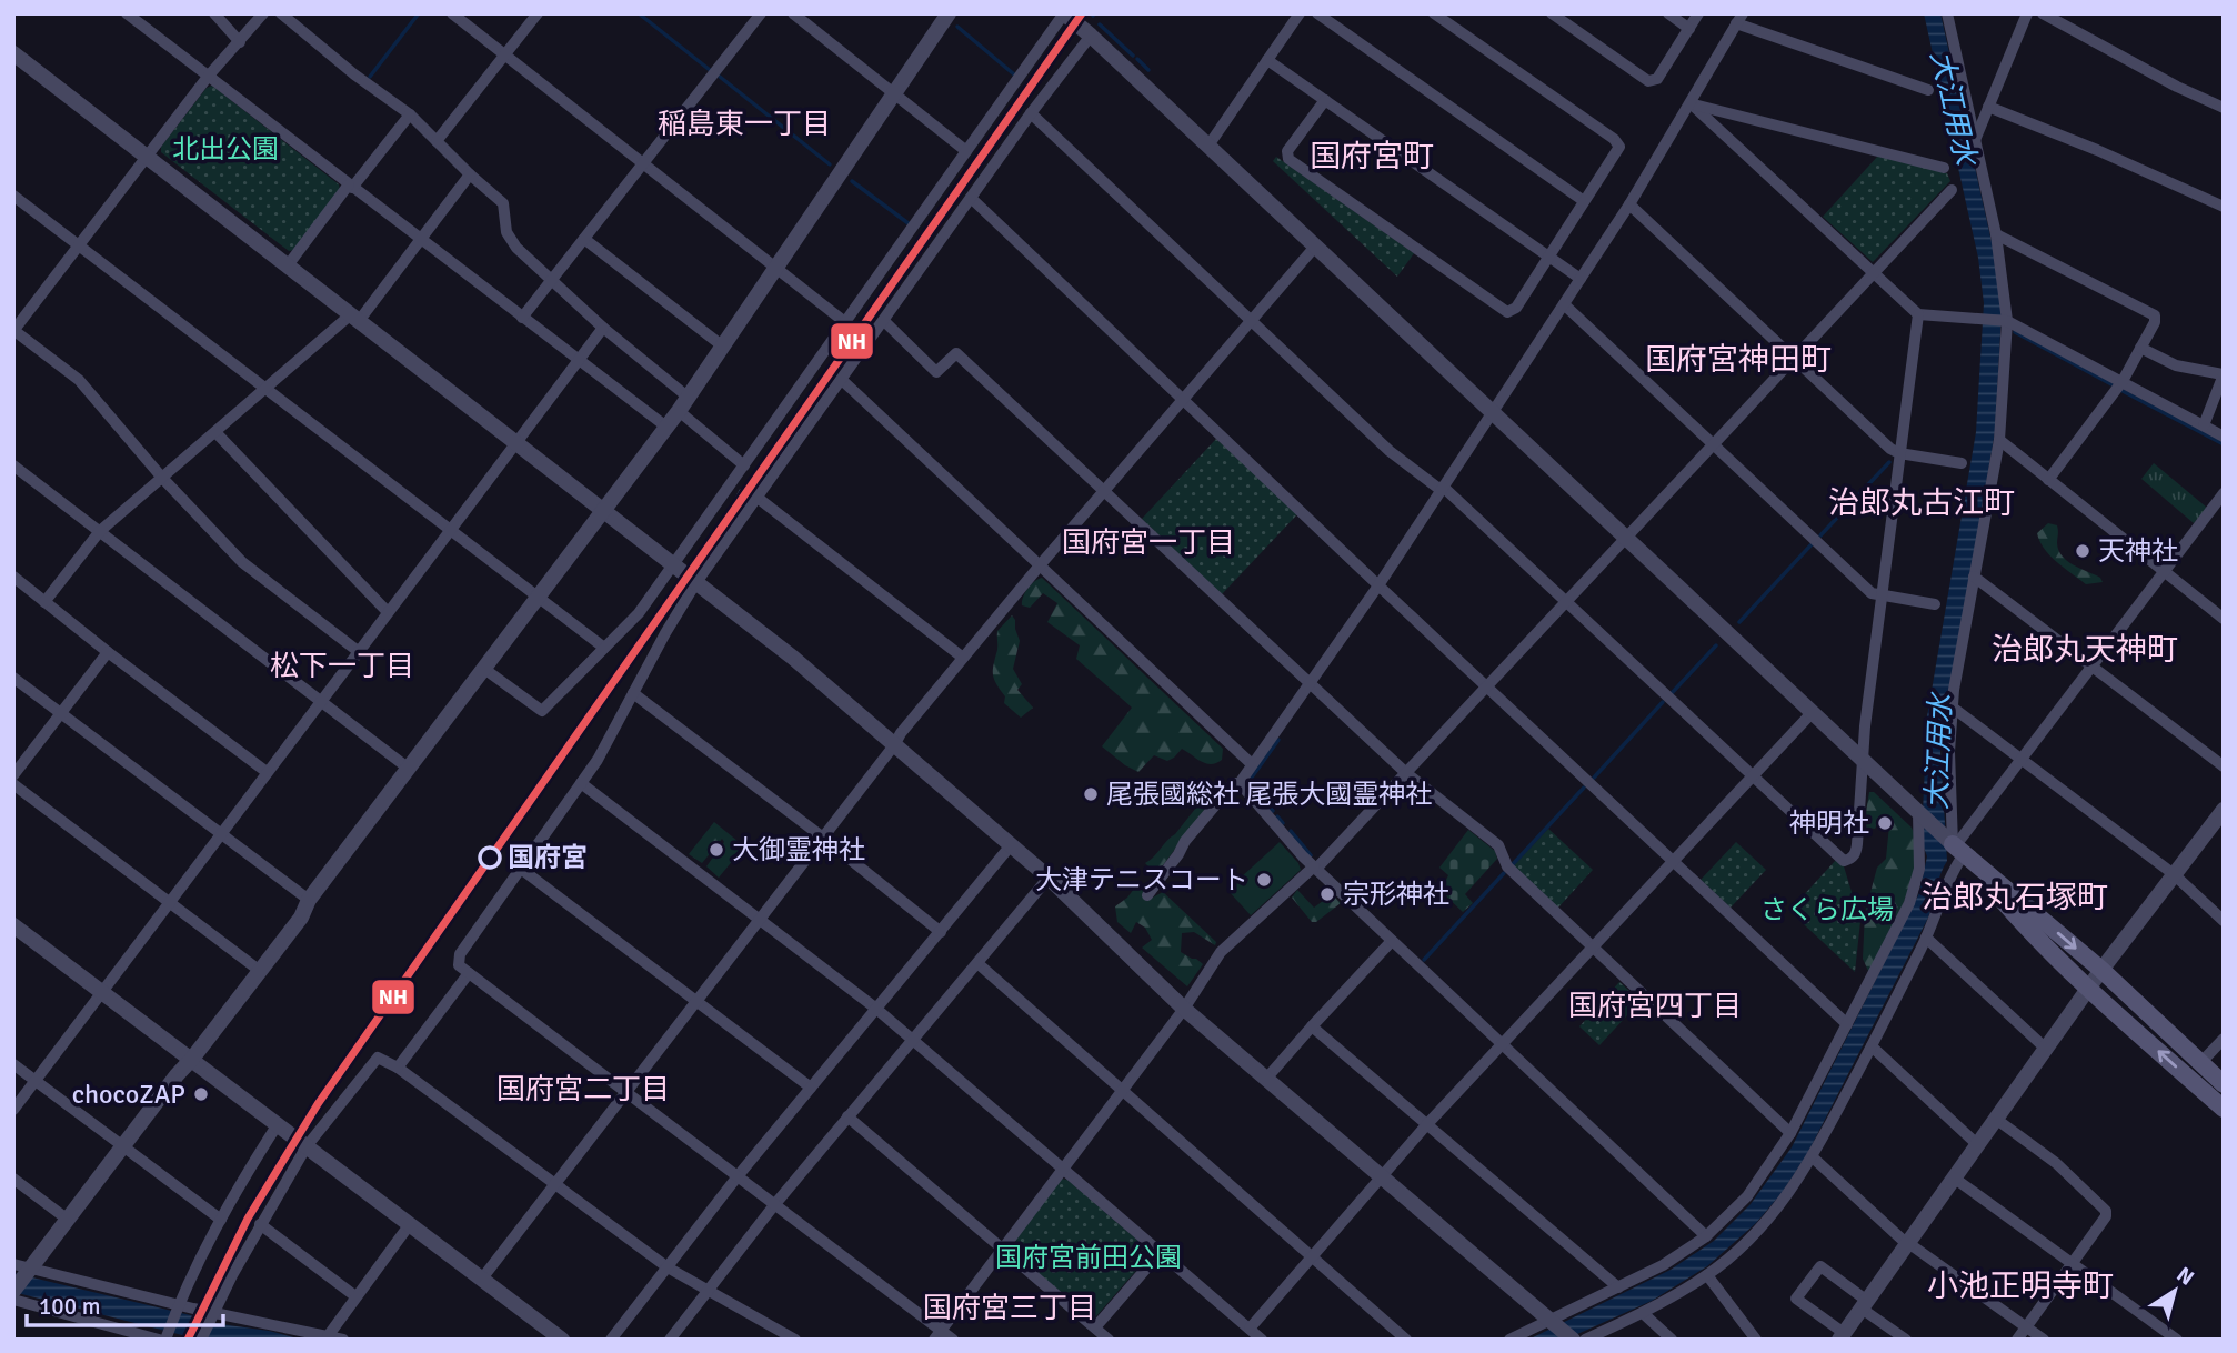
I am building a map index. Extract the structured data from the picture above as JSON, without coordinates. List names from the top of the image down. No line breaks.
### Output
{"districts":["稲島東一丁目","国府宮町","国府宮神田町","治郎丸古江町","国府宮一丁目","治郎丸天神町","松下一丁目","治郎丸石塚町","国府宮四丁目","国府宮二丁目","小池正明寺町","国府宮三丁目"],"water":["大江用水"],"parks":["北出公園","さくら広場","国府宮前田公園"],"places":["天神社","尾張國総社 尾張大國霊神社","神明社","大御霊神社","国府宮","大津テニスコート","宗形神社","chocoZAP"],"lines":["transit line NH"],"scale_bar":"100 m","north":"top right"}
